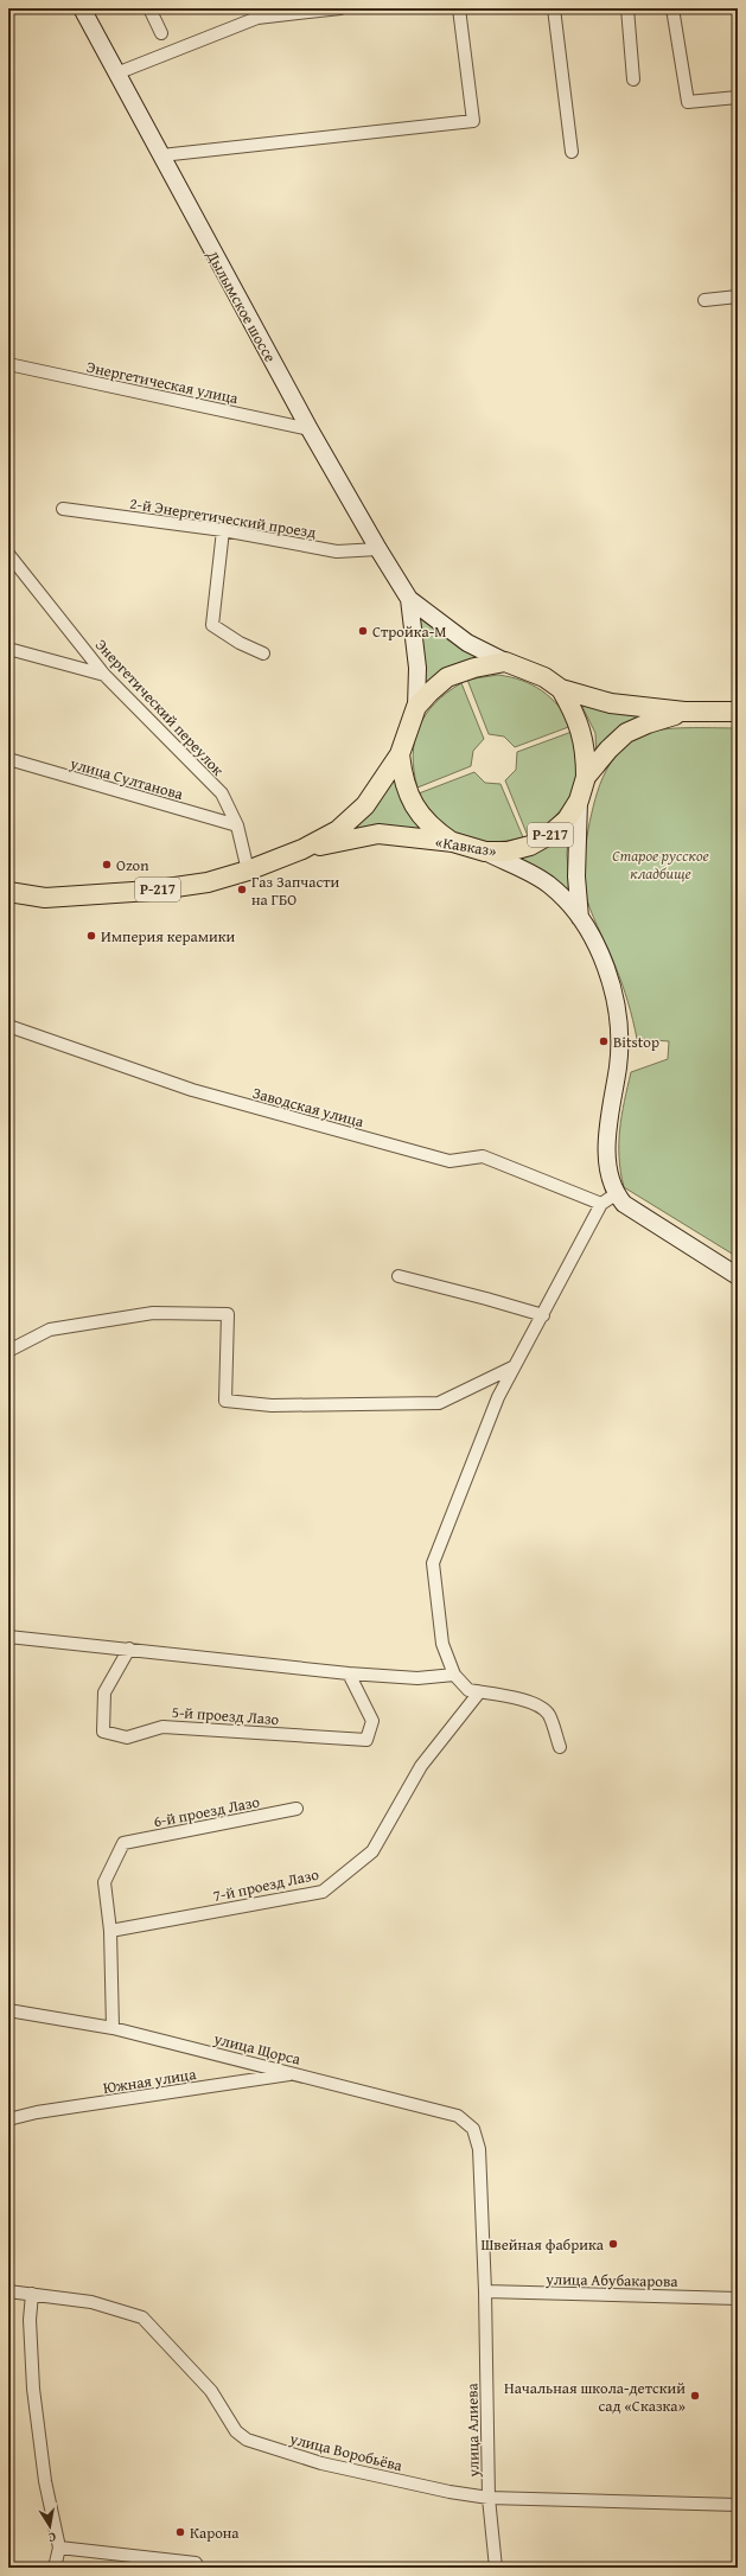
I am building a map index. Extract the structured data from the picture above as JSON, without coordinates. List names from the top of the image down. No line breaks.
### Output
{"streets":{"highway":["Р-217","«Кавказ»"],"main road":["Дылымское шоссе"],"street":["Энергетическая улица","2-й Энергетический проезд","Энергетический переулок","улица Султанова","Заводская улица","5-й проезд Лазо","6-й проезд Лазо","7-й проезд Лазо","улица Щорса","Южная улица","улица Абубакарова","улица Алиева","улица Воробьёва"]},"crossings":[["Дылымское шоссе","Энергетическая улица"],["Дылымское шоссе","2-й Энергетический проезд"],["Дылымское шоссе","Р-217"],["Энергетический переулок","улица Султанова"],["Энергетический переулок","Р-217"],["Р-217","«Кавказ»"],["6-й проезд Лазо","7-й проезд Лазо"],["улица Щорса","Южная улица"],["улица Щорса","улица Абубакарова"],["улица Щорса","улица Алиева"],["улица Абубакарова","улица Алиева"],["улица Алиева","улица Воробьёва"]],"parks":["Старое русское кладбище"],"places":["Стройка-М","Ozon","Газ Запчасти на ГБО","Империя керамики","Bitstop","Швейная фабрика","Начальная школа-детский сад «Сказка»","Карона"],"north":"bottom"}
